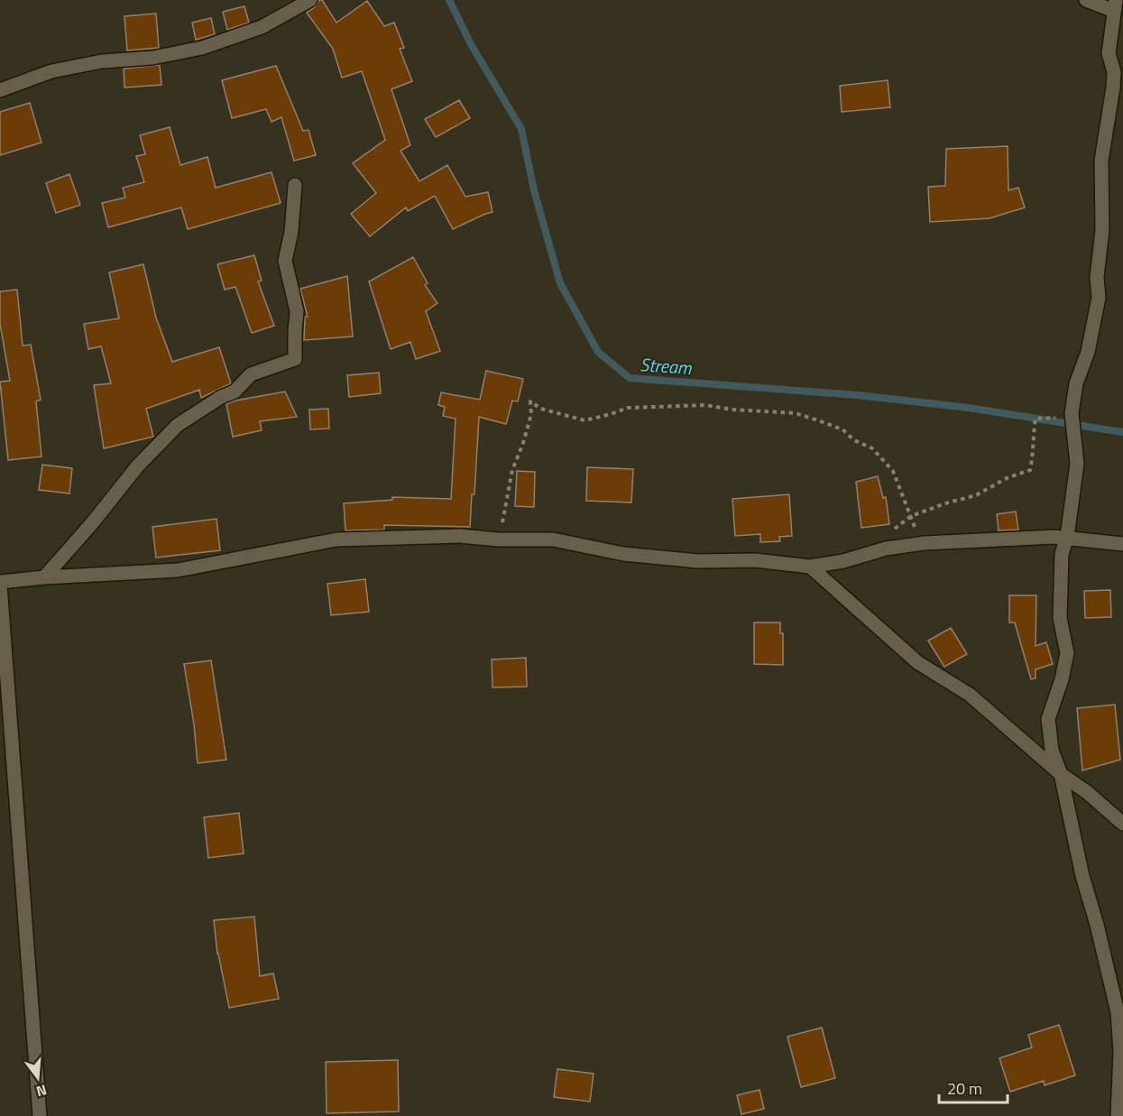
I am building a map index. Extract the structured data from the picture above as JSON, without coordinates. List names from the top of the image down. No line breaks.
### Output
{"water":["Stream"],"scale_bar":"20 m","north":"bottom"}
